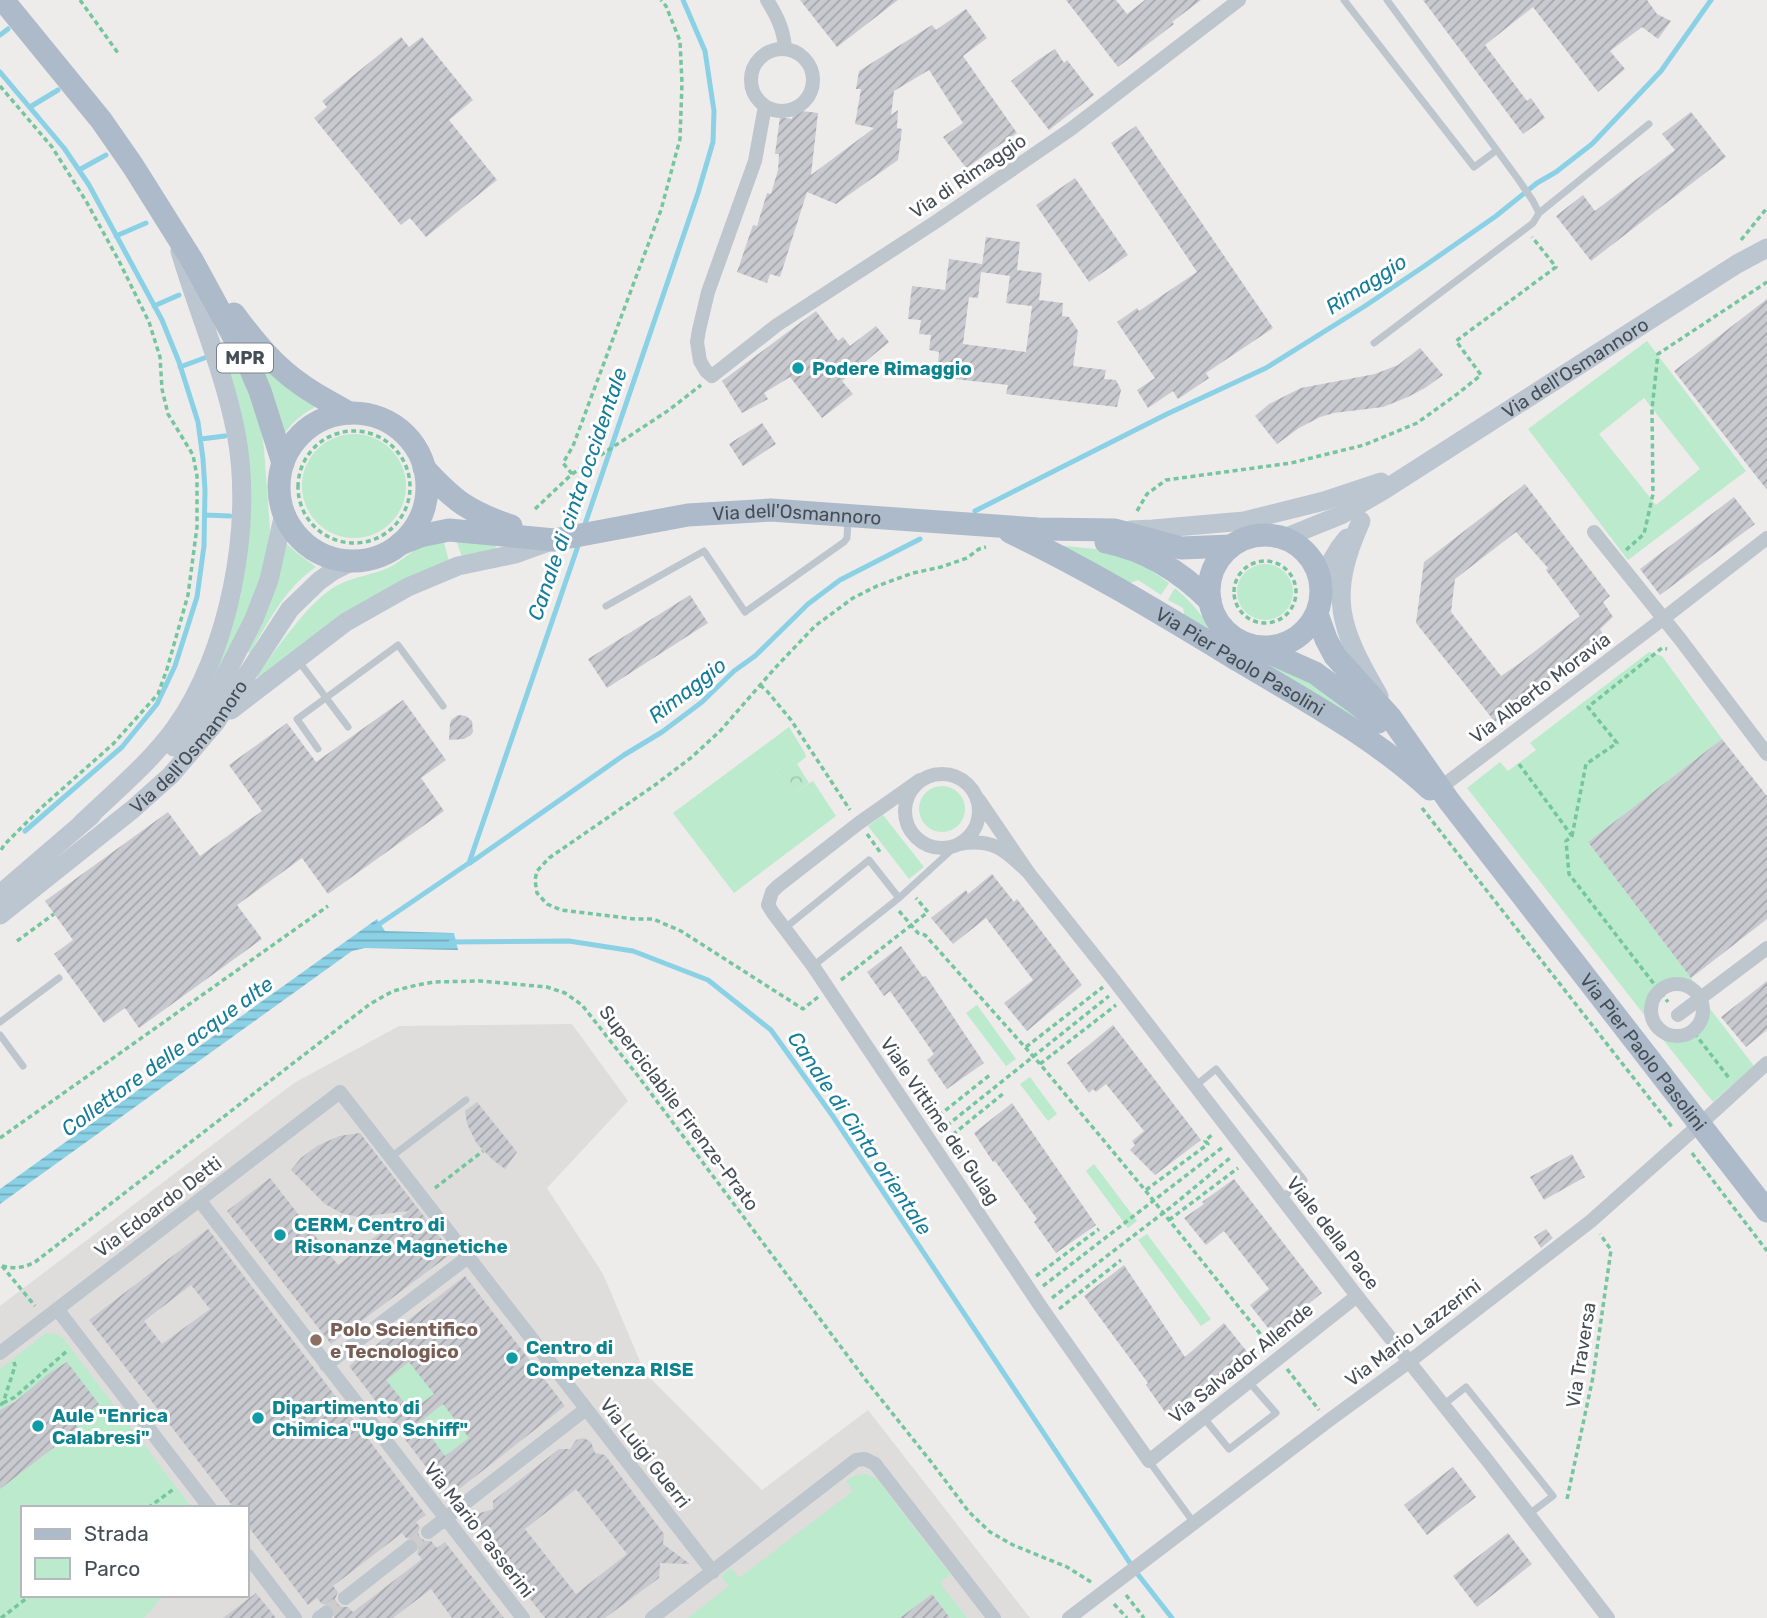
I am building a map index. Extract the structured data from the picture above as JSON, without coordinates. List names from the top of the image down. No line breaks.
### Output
{"streets":{"main road":["MPR","Via dell'Osmannoro","Via Pier Paolo Pasolini"],"street":["Via di Rimaggio","Via Alberto Moravia","Viale Vittime dei Gulag","Via Edoardo Detti","Viale della Pace","Via Mario Lazzerini","Via Salvador Allende","Via Luigi Guerri","Via Mario Passerini"],"path":["Superciclabile Firenze-Prato","Via Traversa"]},"crossings":[["MPR","Via dell'Osmannoro"],["Via dell'Osmannoro","Via Pier Paolo Pasolini"],["Via Pier Paolo Pasolini","Via Alberto Moravia"],["Via Pier Paolo Pasolini","Via Mario Lazzerini"],["Superciclabile Firenze-Prato","Via Mario Lazzerini"],["Viale Vittime dei Gulag","Viale della Pace"],["Viale Vittime dei Gulag","Via Mario Lazzerini"],["Viale Vittime dei Gulag","Via Salvador Allende"],["Via Edoardo Detti","Via Luigi Guerri"],["Via Edoardo Detti","Via Mario Passerini"],["Viale della Pace","Via Mario Lazzerini"],["Viale della Pace","Via Salvador Allende"],["Via Mario Lazzerini","Via Traversa"]],"water":["Rimaggio","Canale di cinta occidentale","Collettore delle acque alte","Canale di Cinta orientale"],"places":["Podere Rimaggio","CERM, Centro di Risonanze Magnetiche","Polo Scientifico e Tecnologico","Centro di Competenza RISE","Dipartimento di Chimica \"Ugo Schiff\"","Aule \"Enrica Calabresi\""],"legend":["Strada","Parco"]}
